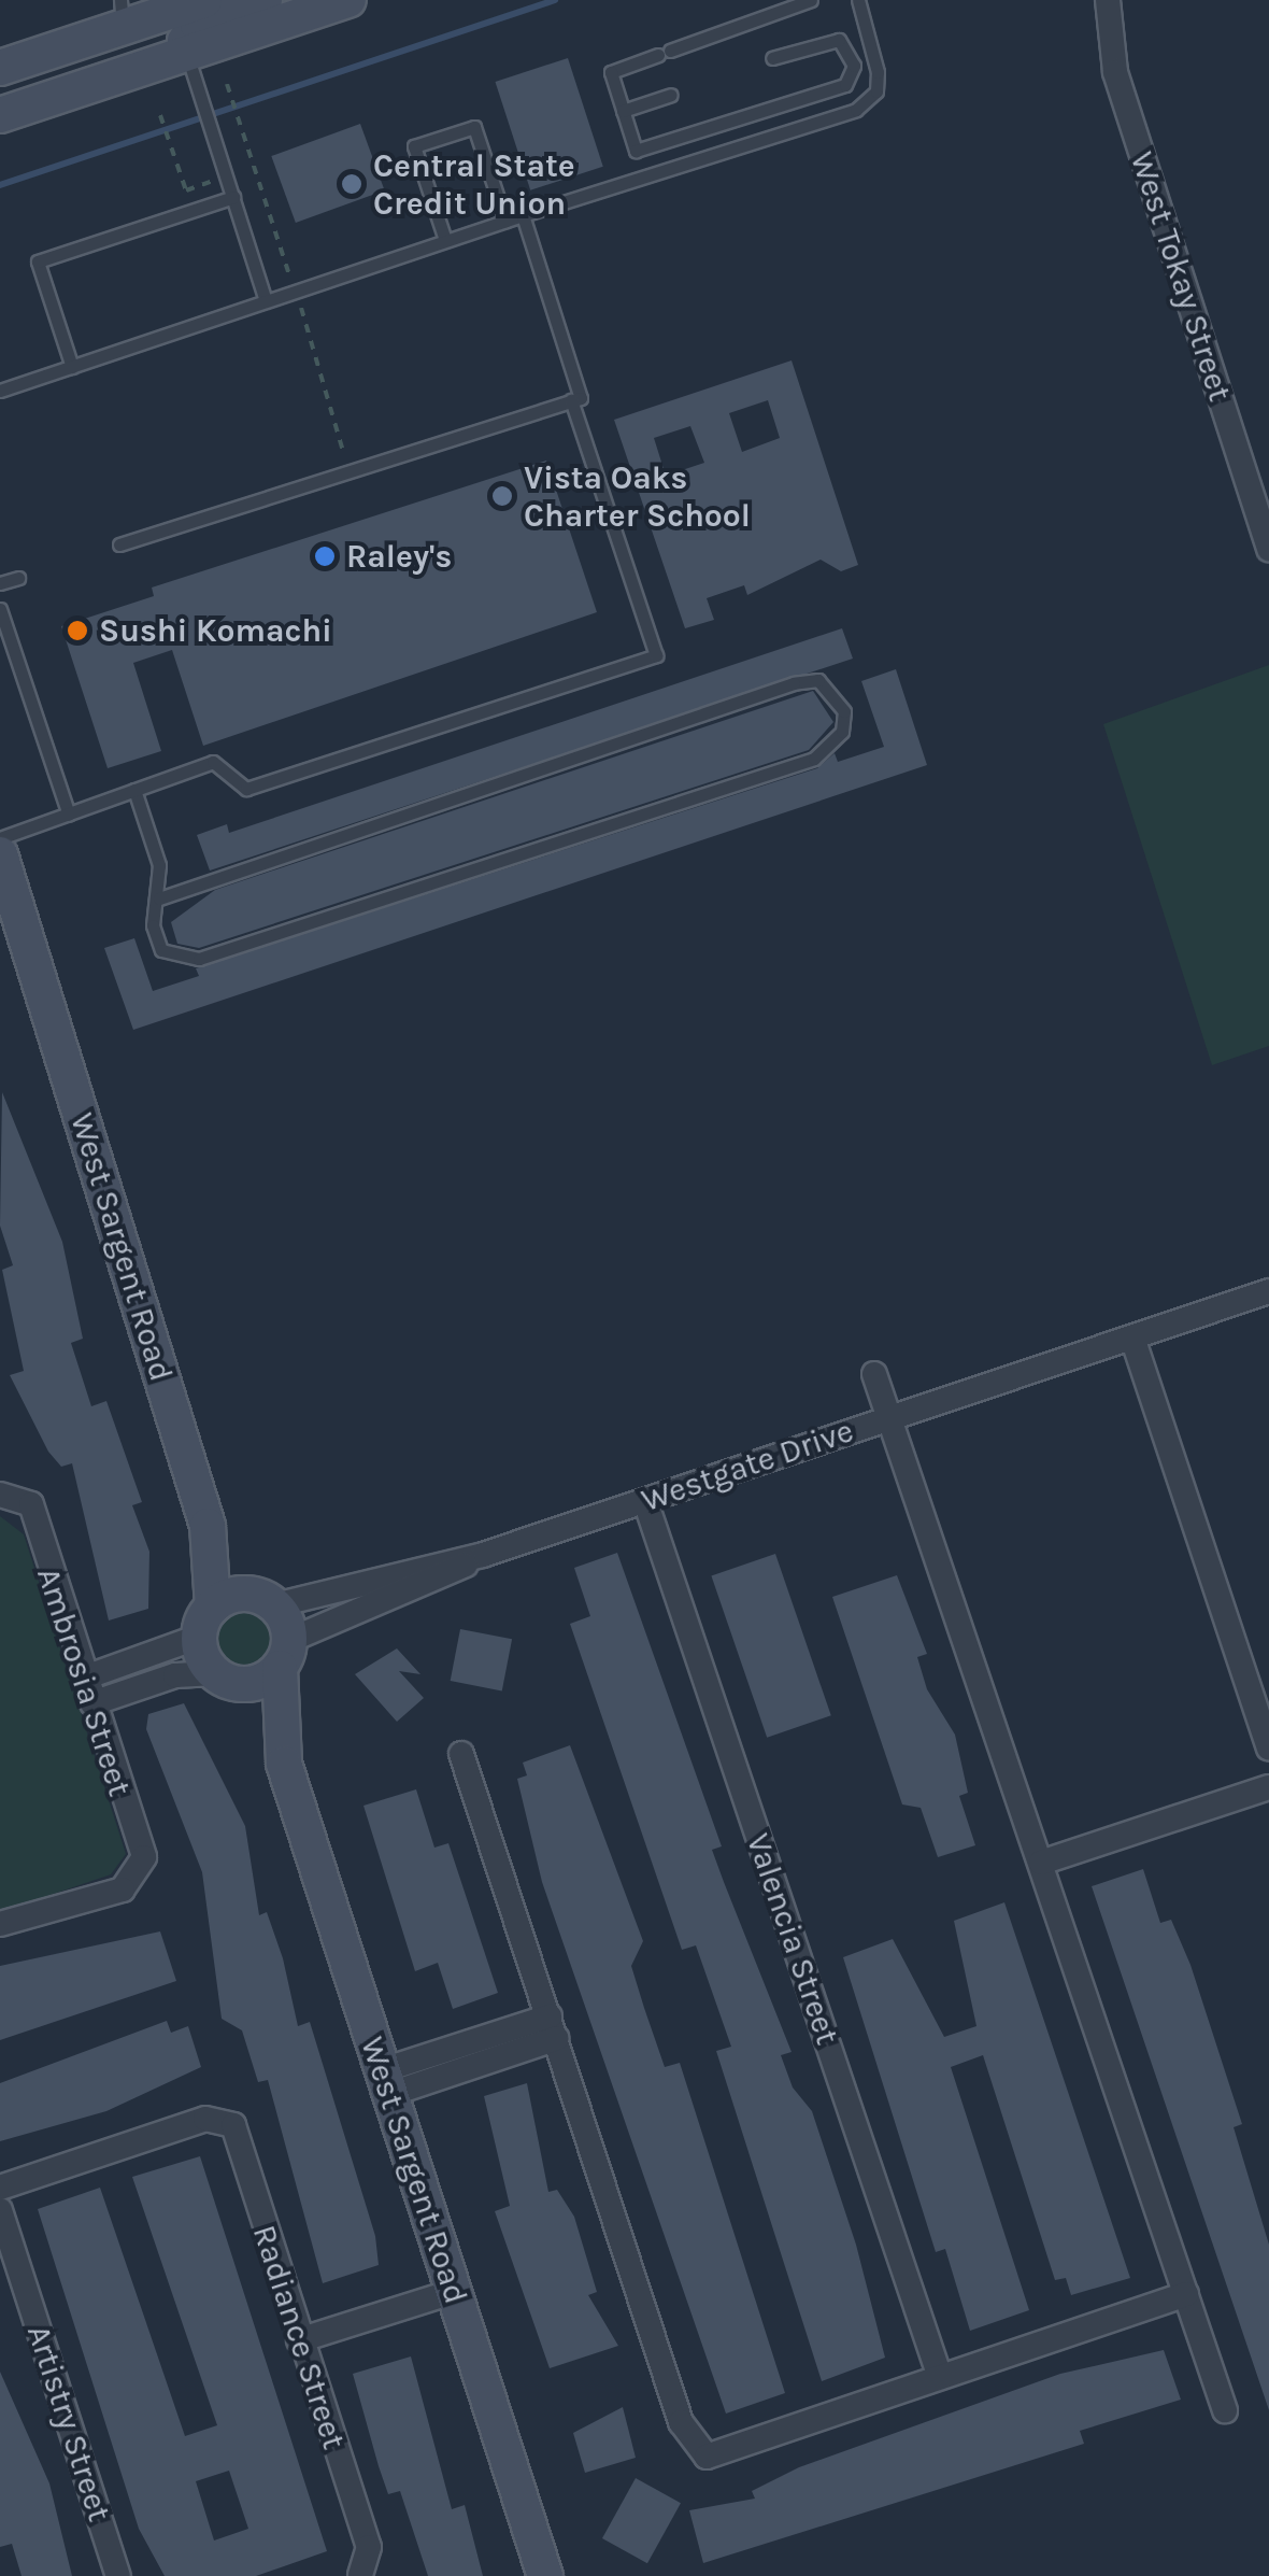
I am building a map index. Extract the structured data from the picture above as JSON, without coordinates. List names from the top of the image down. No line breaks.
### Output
{"streets":{"street":["West Tokay Street","West Sargent Road","Westgate Drive","Ambrosia Street","Valencia Street","Radiance Street","Artistry Street"]},"crossings":[["West Sargent Road","Westgate Drive"],["Westgate Drive","Valencia Street"]],"places":["Central State Credit Union","Vista Oaks Charter School","Raley's","Sushi Komachi"]}
